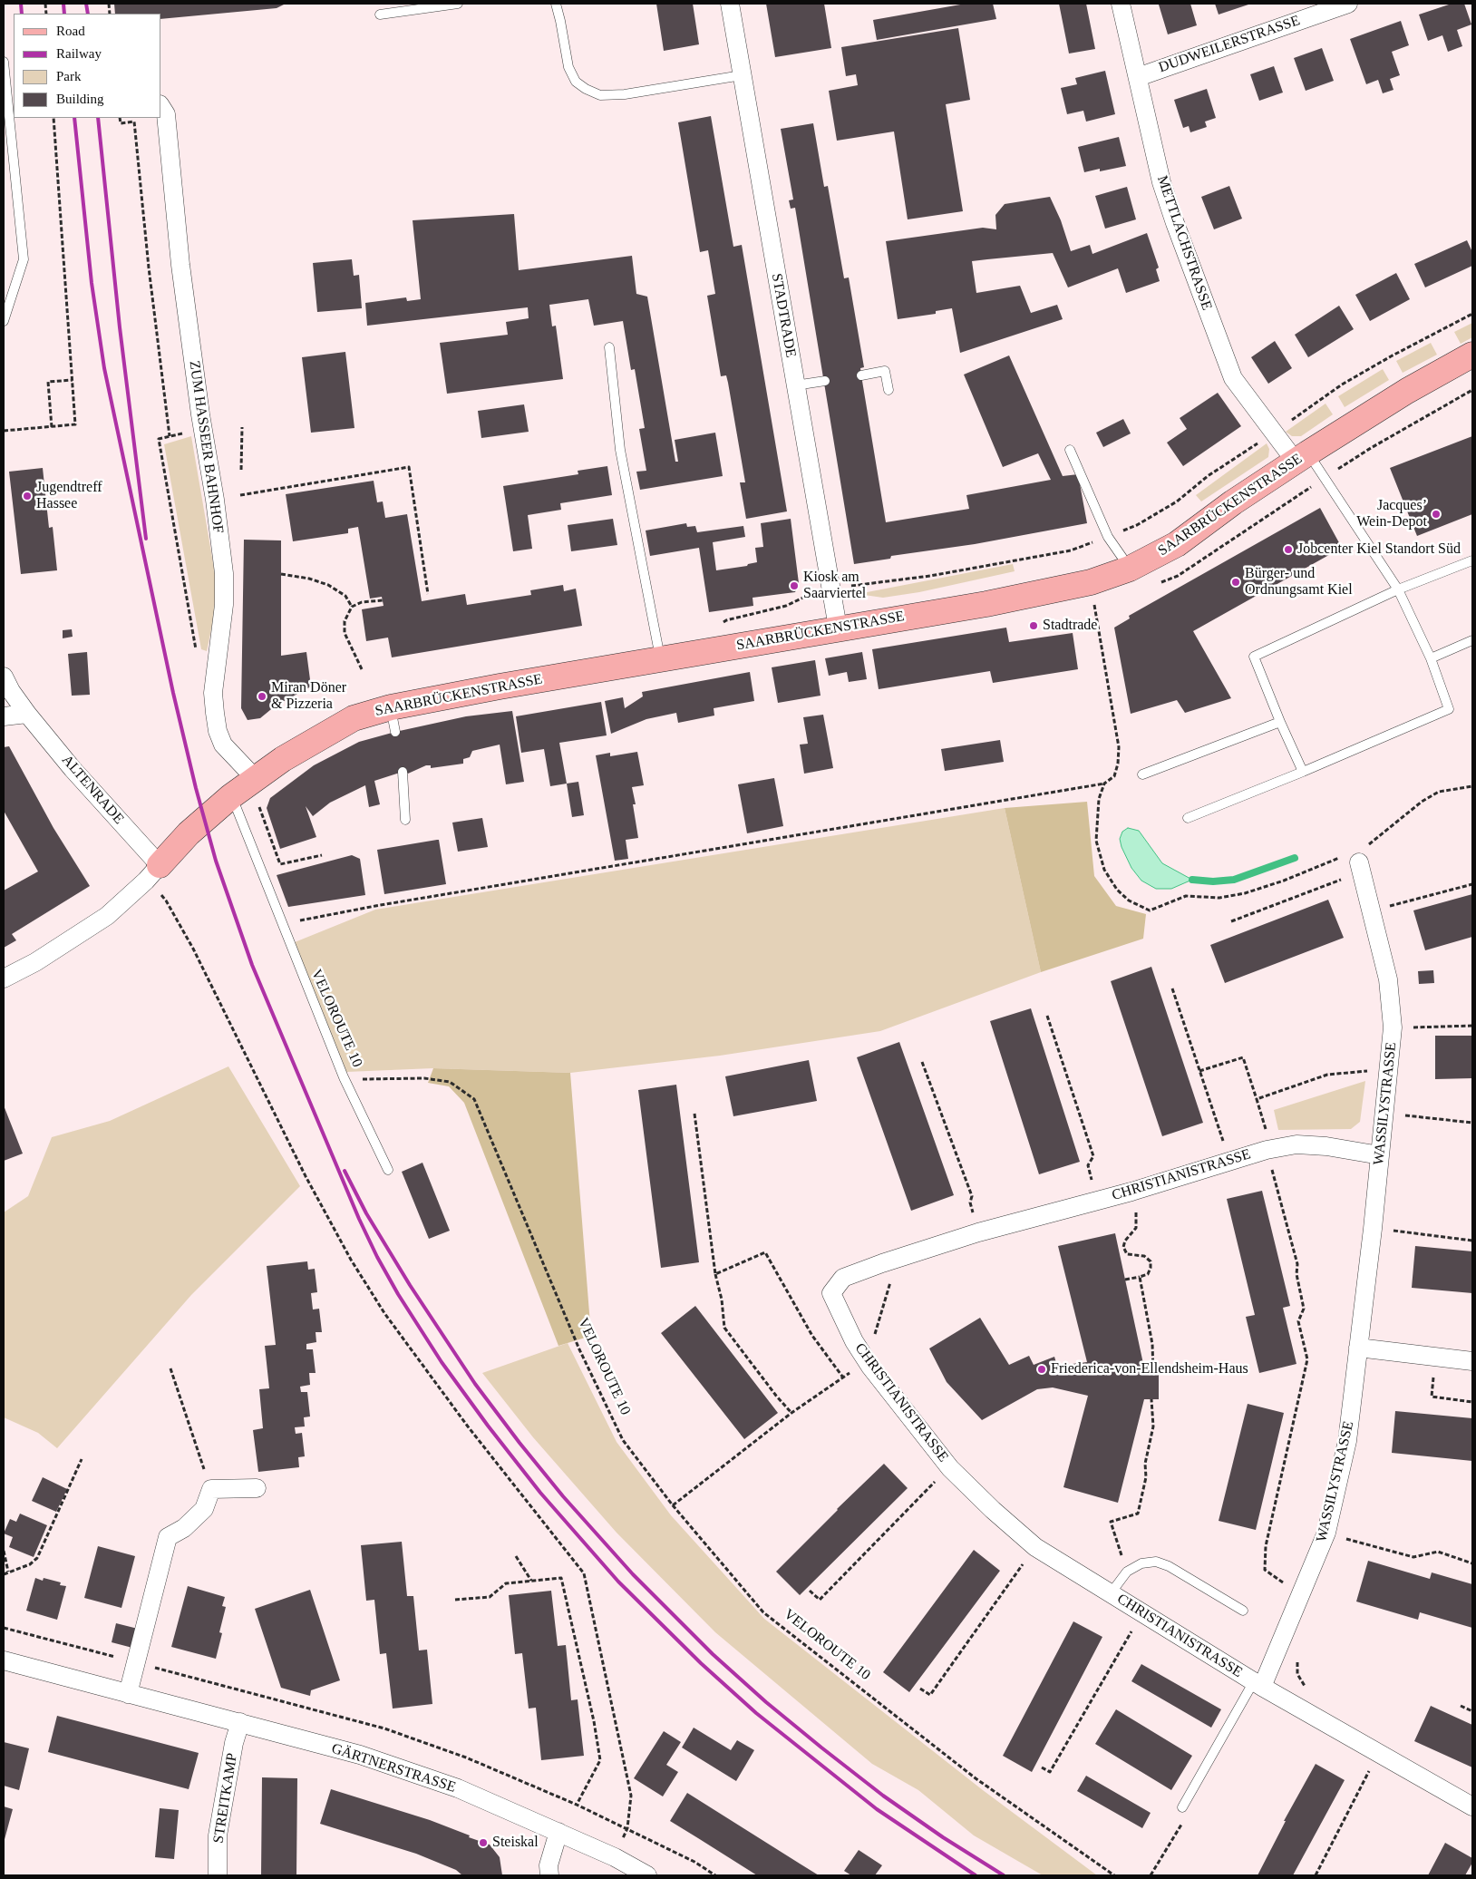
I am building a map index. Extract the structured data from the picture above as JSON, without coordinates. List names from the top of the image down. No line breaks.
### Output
{"streets":{"street":["DUDWEILERSTRASSE","METTLACHSTRASSE","STADTRADE","ZUM HASSEER BAHNHOF","SAARBRÜCKENSTRASSE","ALTENRADE","WASSILYSTRASSE","CHRISTIANISTRASSE","GÄRTNERSTRASSE","STREITKAMP"],"lane":["VELOROUTE 10"]},"crossings":[["DUDWEILERSTRASSE","METTLACHSTRASSE"],["METTLACHSTRASSE","SAARBRÜCKENSTRASSE"],["STADTRADE","SAARBRÜCKENSTRASSE"],["ZUM HASSEER BAHNHOF","SAARBRÜCKENSTRASSE"],["SAARBRÜCKENSTRASSE","ALTENRADE"],["SAARBRÜCKENSTRASSE","VELOROUTE 10"],["WASSILYSTRASSE","CHRISTIANISTRASSE"],["GÄRTNERSTRASSE","STREITKAMP"]],"places":["Jugendtreff Hassee","Jacques’ Wein-Depot","Jobcenter Kiel Standort Süd","Bürger- und Ordnungsamt Kiel","Kiosk am Saarviertel","Stadtrade","Miran Döner & Pizzeria","Friederica-von-Ellendsheim-Haus","Steiskal"],"legend":["Road","Railway","Park","Building"]}
